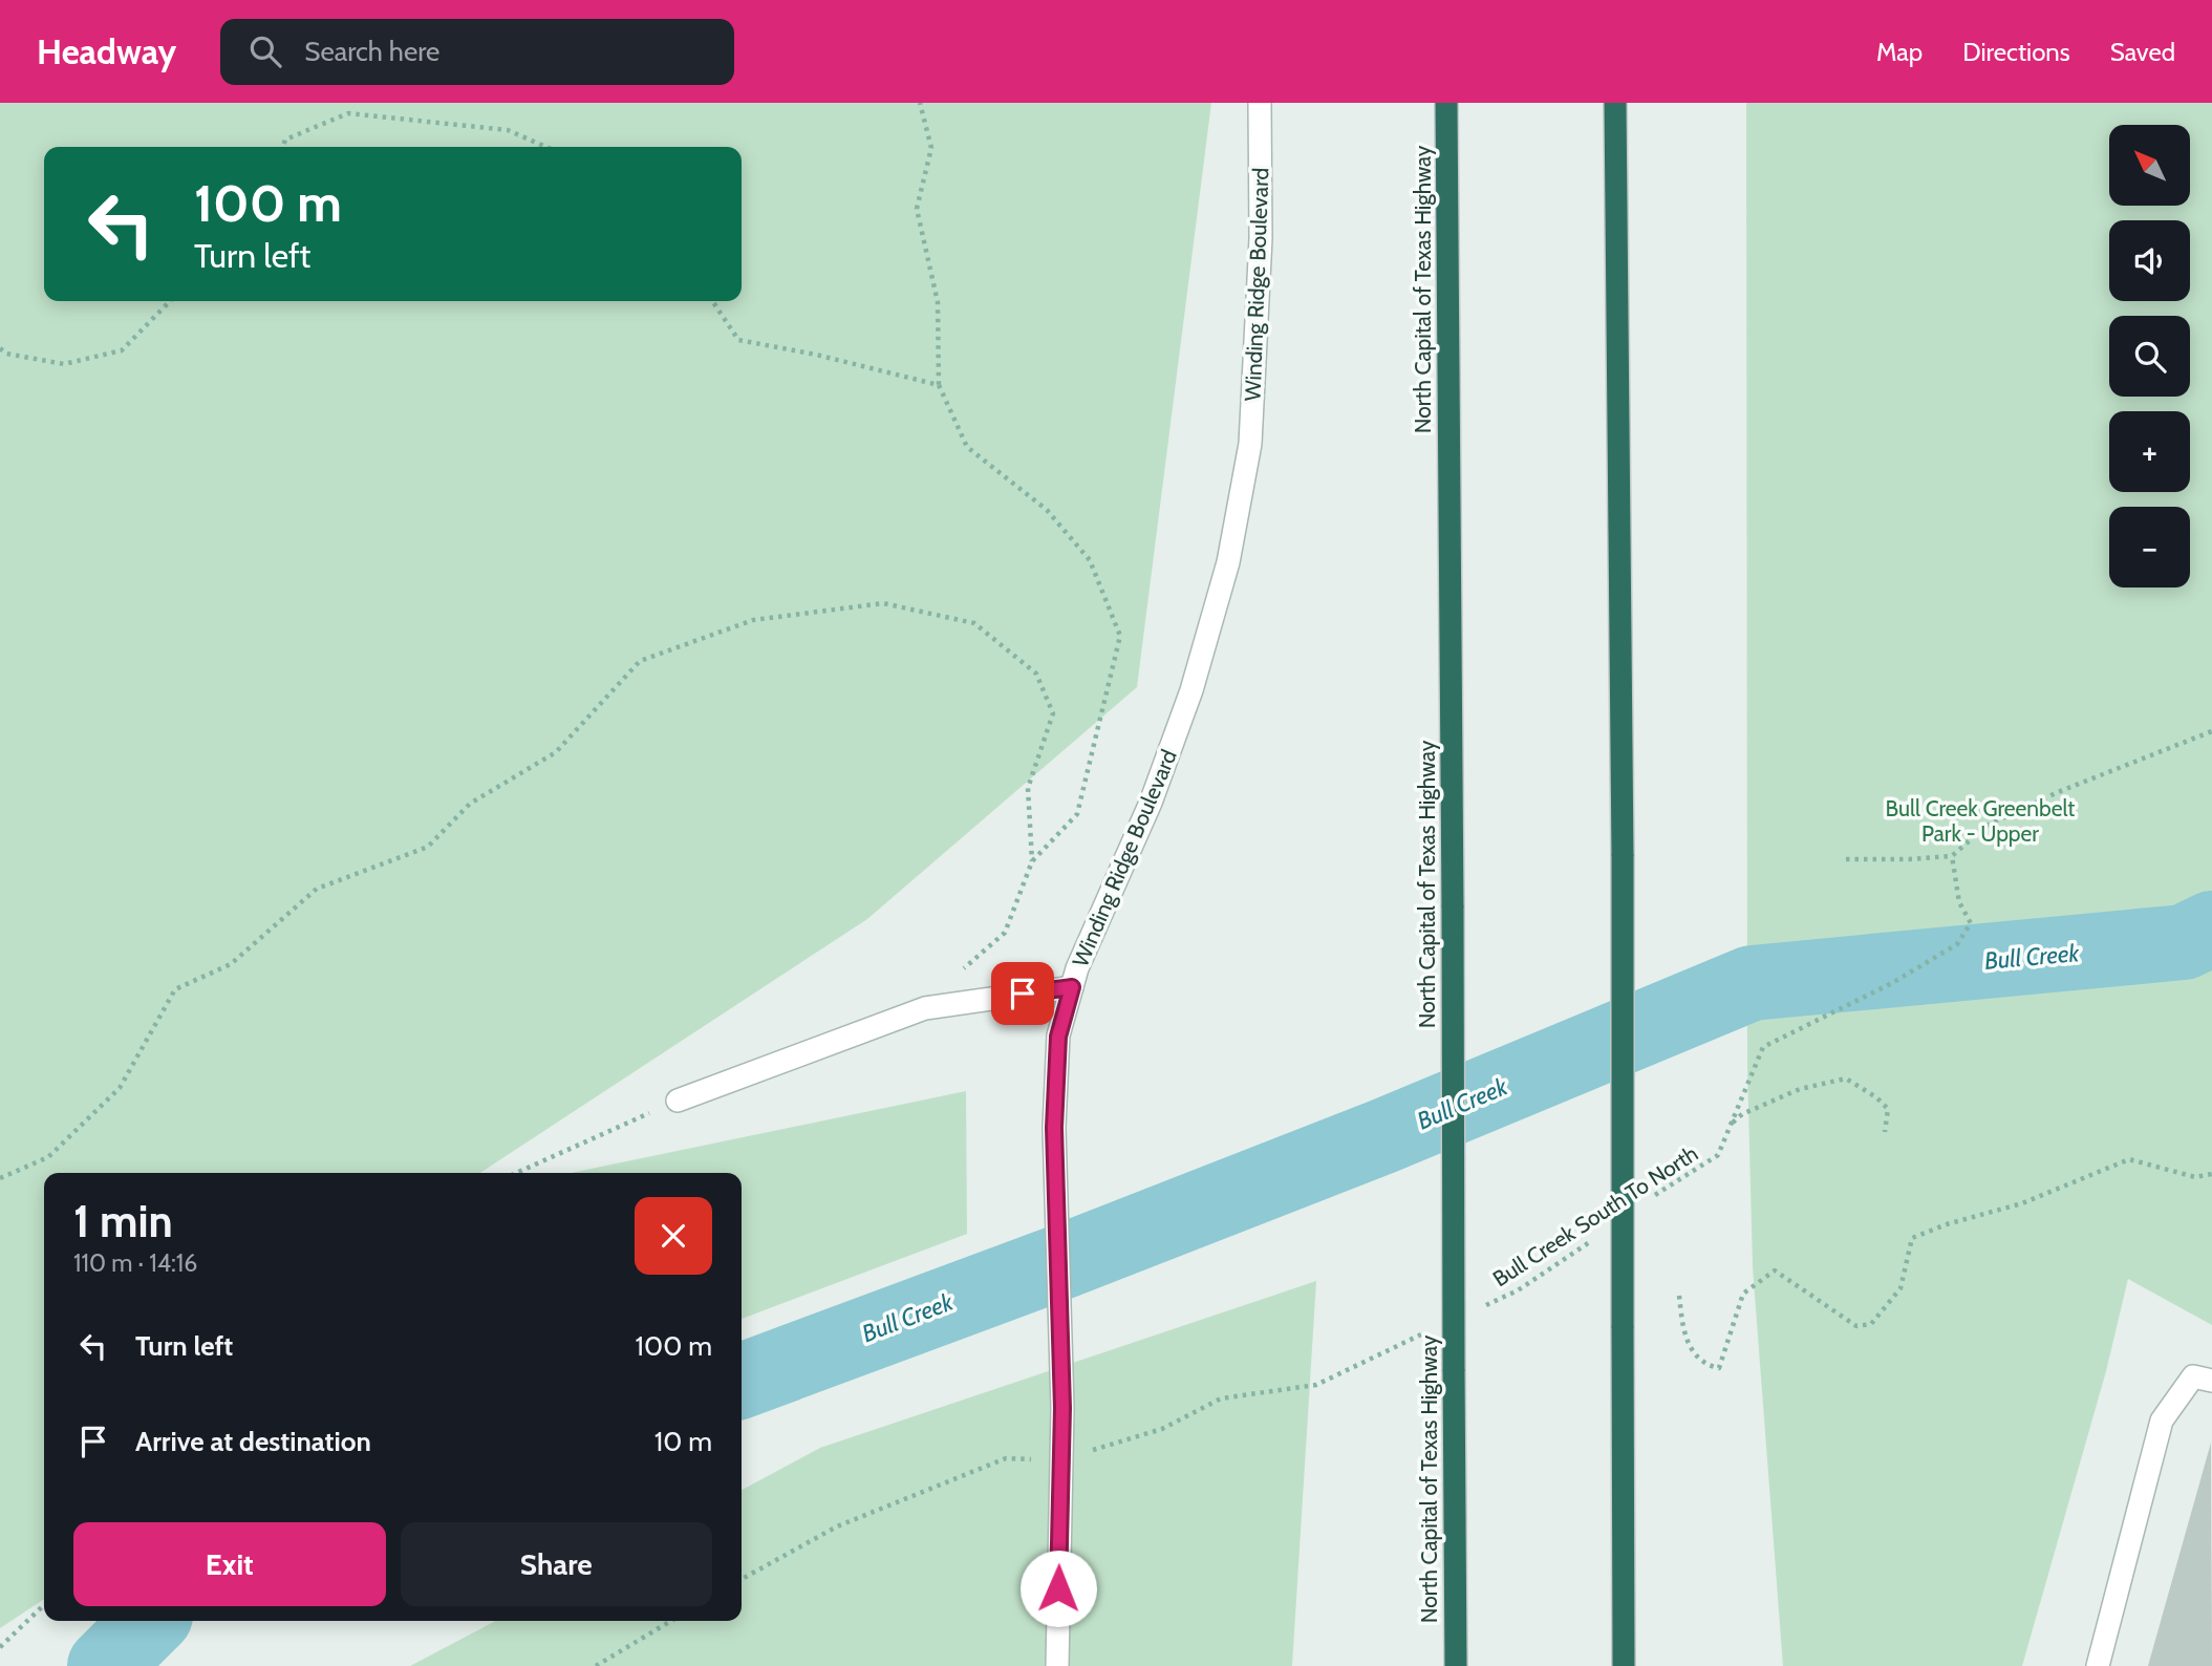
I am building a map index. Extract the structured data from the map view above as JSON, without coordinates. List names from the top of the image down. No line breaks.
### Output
{"streets":{"highway":["North Capital of Texas Highway"],"street":["Winding Ridge Boulevard"],"path":["Bull Creek South To North"]},"water":["Bull Creek"],"parks":["Bull Creek Greenbelt Park - Upper"],"north":"top left","page":{"header":"Headway","search":"Search here","nav":["Map","Directions","Saved"],"map_buttons":["+","−"],"turn":["100 m","Turn left"],"heading":["1 min","110 m · 14:16"],"list":[{"name":"Turn left","value":"100 m"},{"name":"Arrive at destination","value":"10 m"}],"buttons":["Exit","Share"]}}
